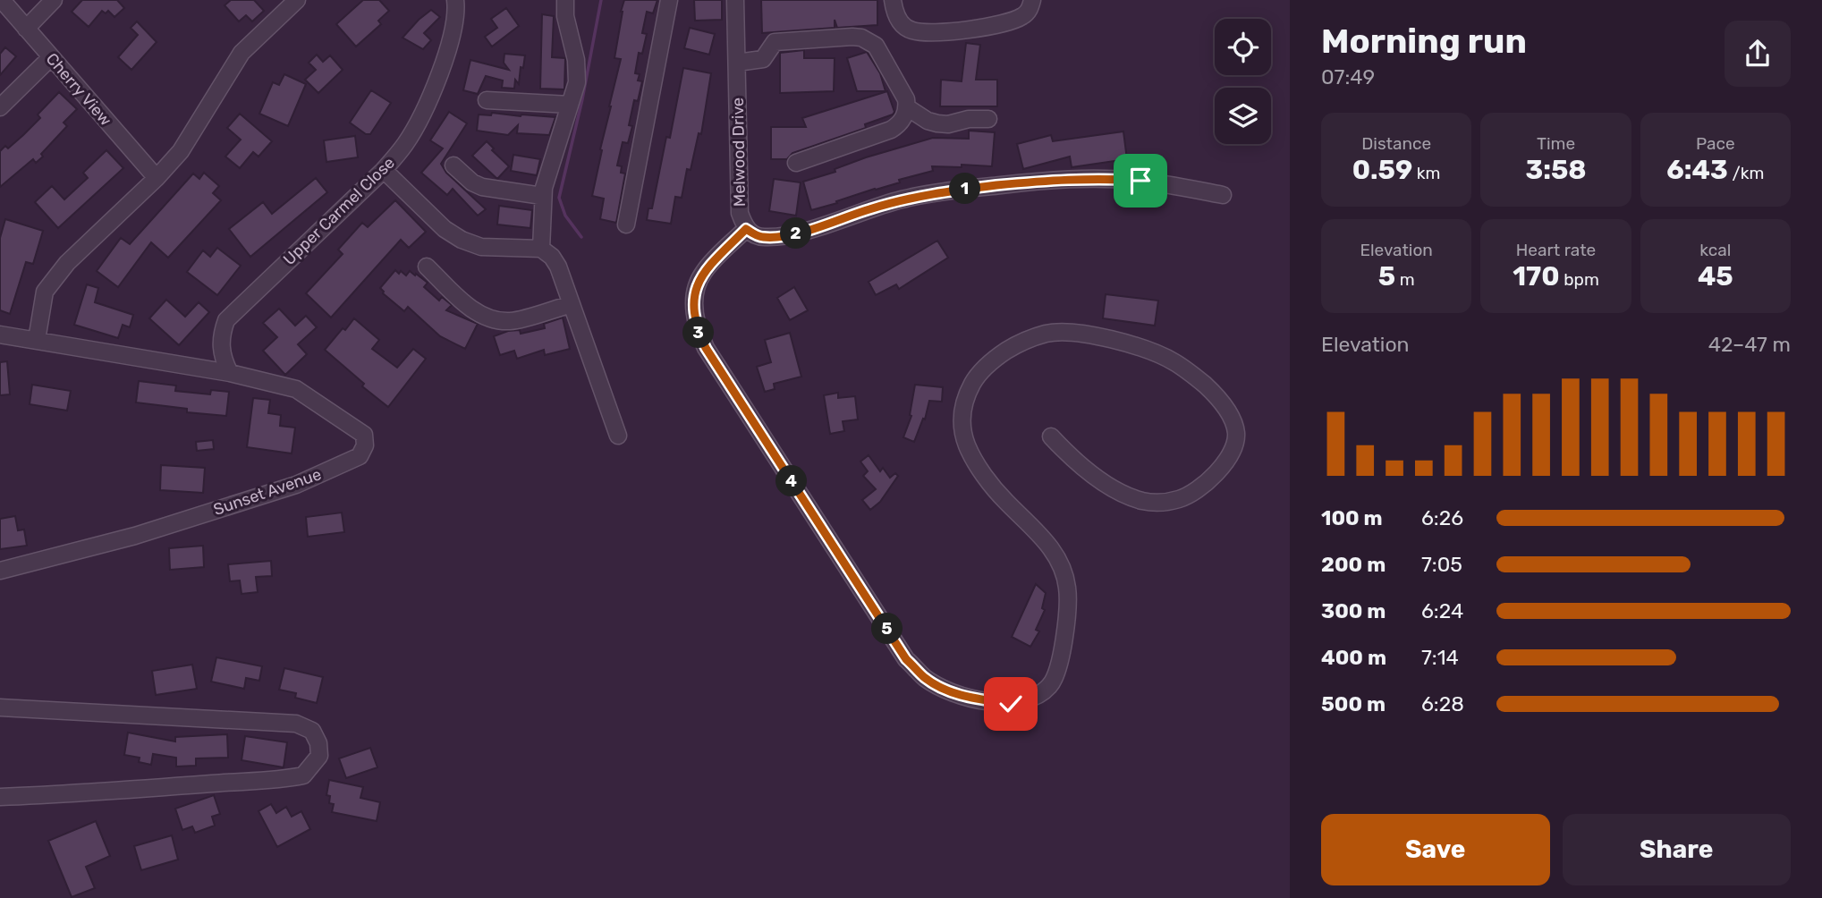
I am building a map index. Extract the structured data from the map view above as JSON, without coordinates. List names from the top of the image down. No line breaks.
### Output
{"streets":{"street":["Cherry View","Melwood Drive","Upper Carmel Close","Sunset Avenue"]},"crossings":[["Upper Carmel Close","Sunset Avenue"]],"page":{"heading":["Morning run","07:49"],"stats":[["Distance","0.59 km"],["Time","3:58"],["Pace","6:43 /km"],["Elevation","5 m"],["Heart rate","170 bpm"],["kcal","45"]],"pins":["1","2","3","4","5"],"chart":["Elevation","42–47 m"],"list":[{"name":"100 m","note":"6:26"},{"name":"200 m","note":"7:05"},{"name":"300 m","note":"6:24"},{"name":"400 m","note":"7:14"},{"name":"500 m","note":"6:28"}],"buttons":["Save","Share"]}}
